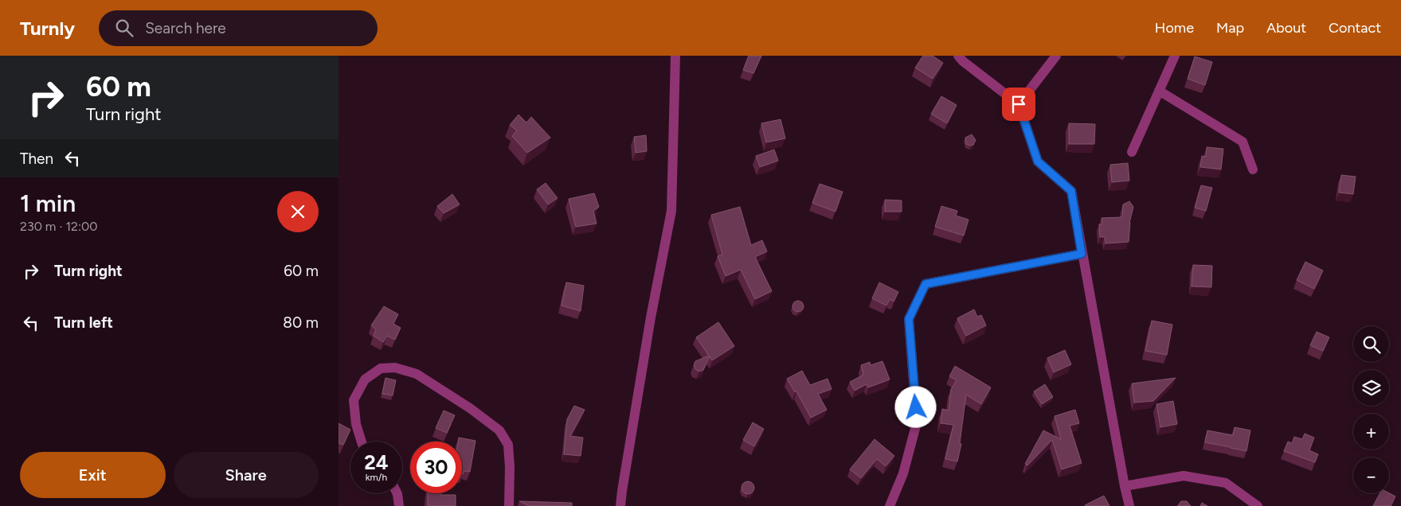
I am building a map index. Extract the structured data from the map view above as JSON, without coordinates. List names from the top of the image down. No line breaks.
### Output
{"page":{"header":"Turnly","search":"Search here","nav":["Home","Map","About","Contact"],"turn":["60 m","Turn right"],"then":"Then","heading":["1 min","230 m · 12:00"],"list":[{"name":"Turn right","value":"60 m"},{"name":"Turn left","value":"80 m"}],"map_buttons":["+","−"],"speed":"24 km/h","limit":"30","buttons":["Exit","Share"]}}
